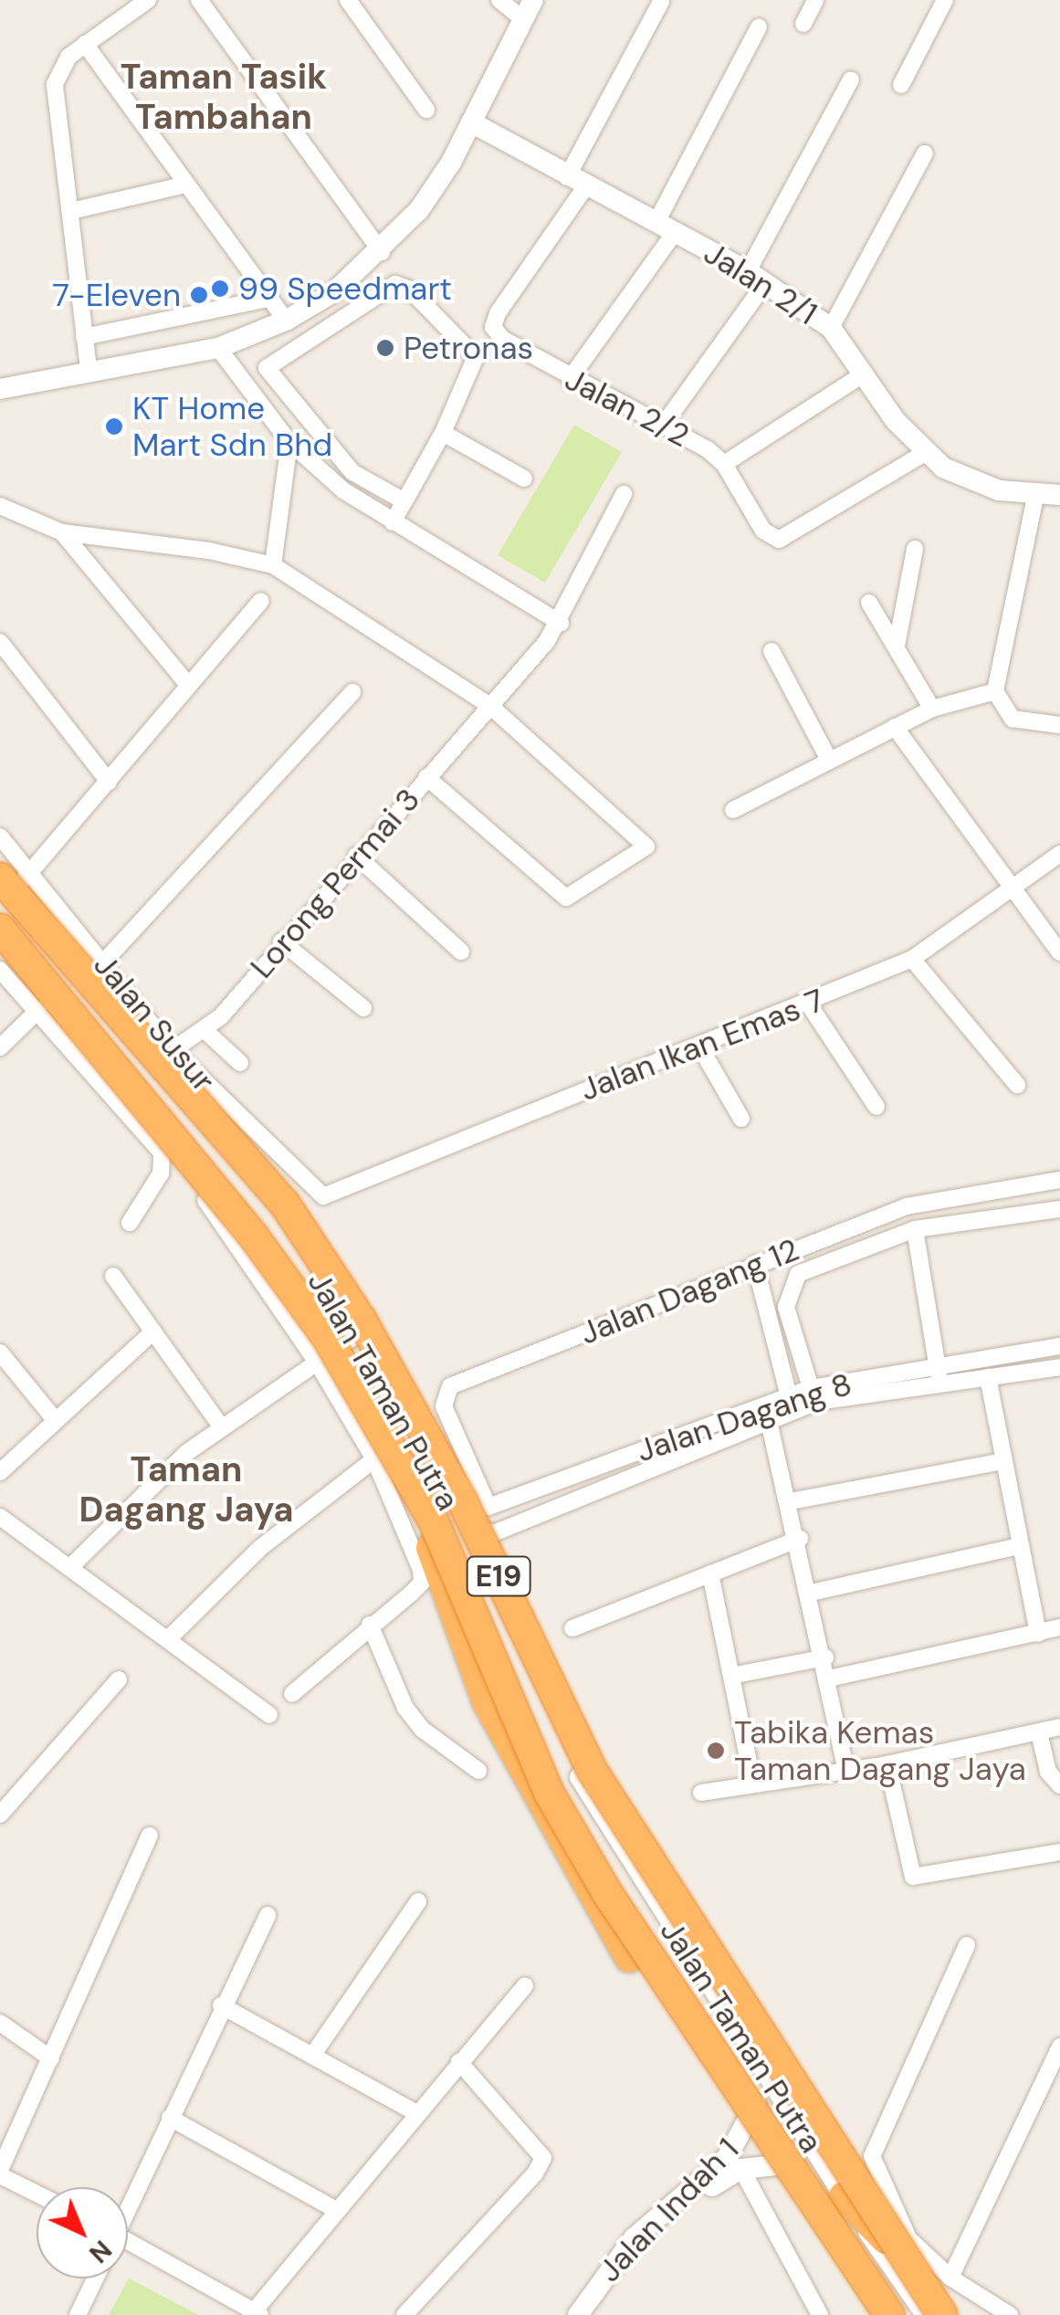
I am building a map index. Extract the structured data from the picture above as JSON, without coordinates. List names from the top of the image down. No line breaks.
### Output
{"streets":{"highway":["E19"],"street":["Jalan 2/1","Jalan 2/2","Lorong Permai 3","Jalan Susur","Jalan Ikan Emas 7","Jalan Dagang 12","Jalan Taman Putra","Jalan Dagang 8","Jalan Indah 1"]},"crossings":[["Jalan 2/1","Jalan 2/2"],["Lorong Permai 3","Jalan Susur"],["Jalan Susur","Jalan Ikan Emas 7"],["Jalan Susur","Jalan Taman Putra"],["Jalan Susur","E19"],["Jalan Dagang 12","Jalan Dagang 8"],["Jalan Taman Putra","E19"],["Jalan Taman Putra","Jalan Indah 1"]],"districts":["Taman Tasik Tambahan","Taman Dagang Jaya"],"places":["99 Speedmart","7-Eleven","Petronas","KT Home Mart Sdn Bhd","Tabika Kemas Taman Dagang Jaya"],"north":"bottom right"}
